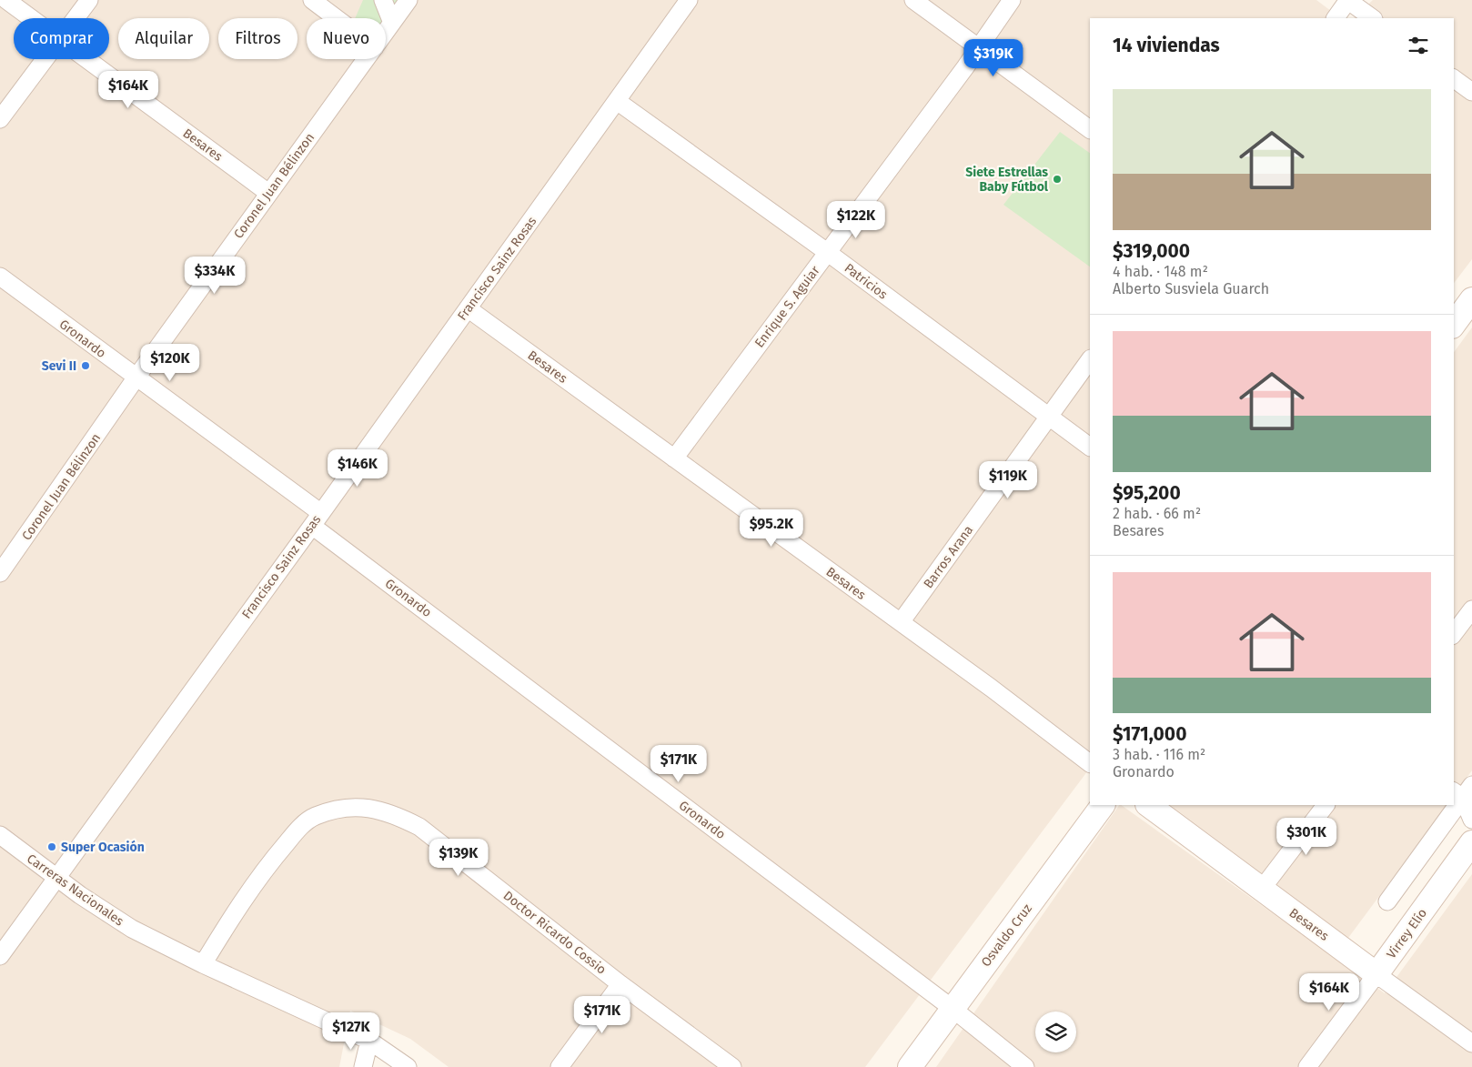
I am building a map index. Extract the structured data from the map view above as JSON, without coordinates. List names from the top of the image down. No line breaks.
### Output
{"streets":{"street":["Besares","Coronel Juan Bélinzon","Francisco Sainz Rosas","Patricios","Enrique S. Aguiar","Gronardo","Barros Arana","Carreras Nacionales","Doctor Ricardo Cossio","Virrey Elío","Osvaldo Cruz"]},"crossings":[["Besares","Coronel Juan Bélinzon"],["Besares","Francisco Sainz Rosas"],["Besares","Enrique S. Aguiar"],["Besares","Barros Arana"],["Besares","Virrey Elío"],["Coronel Juan Bélinzon","Gronardo"],["Francisco Sainz Rosas","Patricios"],["Francisco Sainz Rosas","Gronardo"],["Francisco Sainz Rosas","Carreras Nacionales"],["Patricios","Enrique S. Aguiar"],["Patricios","Barros Arana"],["Gronardo","Osvaldo Cruz"],["Carreras Nacionales","Doctor Ricardo Cossio"]],"places":["Siete Estrellas Baby Fútbol","Sevi II","Super Ocasión"],"page":{"chip":["Comprar","Alquilar","Filtros","Nuevo"],"heading":"14 viviendas","price":["$319K","$164K","$122K","$334K","$120K","$146K","$119K","$95.2K","$171K","$301K","$139K","$164K","$171K","$127K"],"list":[{"name":"$319,000","note":"4 hab. · 148 m² · Alberto Susviela Guarch"},{"name":"$95,200","note":"2 hab. · 66 m² · Besares"},{"name":"$171,000","note":"3 hab. · 116 m² · Gronardo"}]}}
